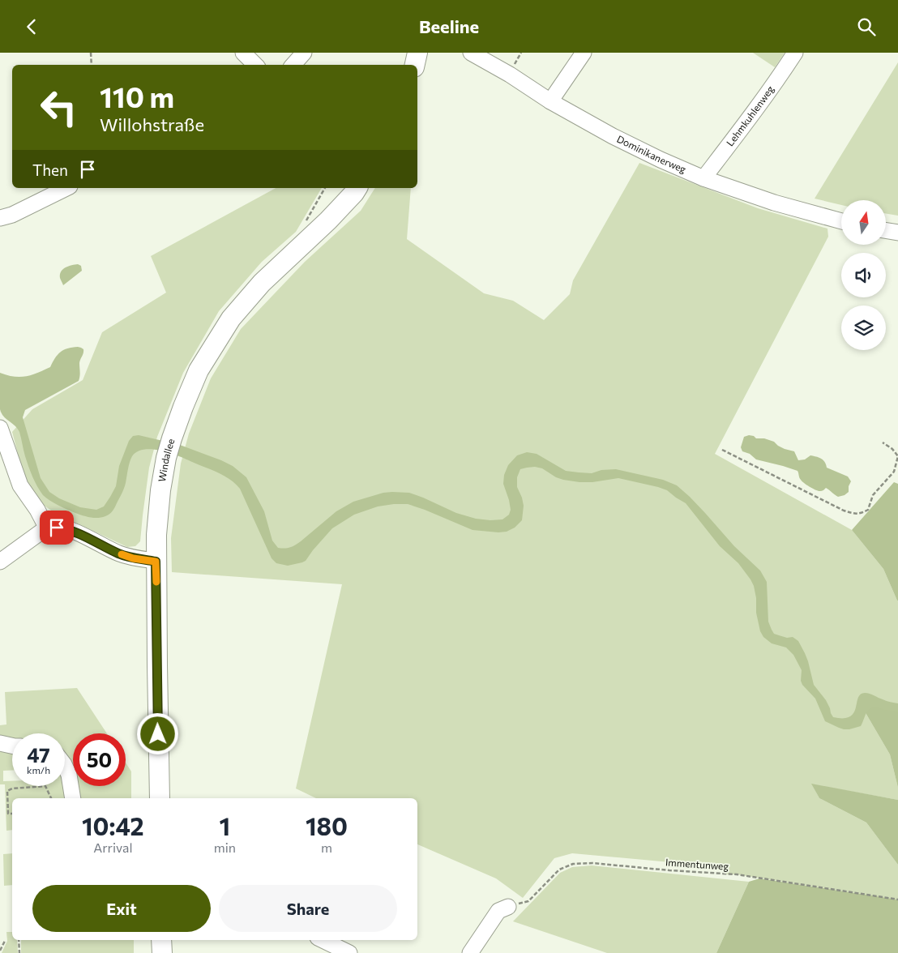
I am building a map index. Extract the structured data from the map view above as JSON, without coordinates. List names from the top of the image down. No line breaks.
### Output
{"streets":{"main road":["Windallee"],"street":["Lehmkuhlenweg","Dominikanerweg"],"path":["Immentunweg"]},"crossings":[["Lehmkuhlenweg","Dominikanerweg"]],"north":"top","page":{"header":"Beeline","turn":["110 m","Willohstraße"],"then":"Then","speed":"47 km/h","limit":"50","eta":["10:42","Arrival","1","min","180","m"],"buttons":["Exit","Share"]}}
